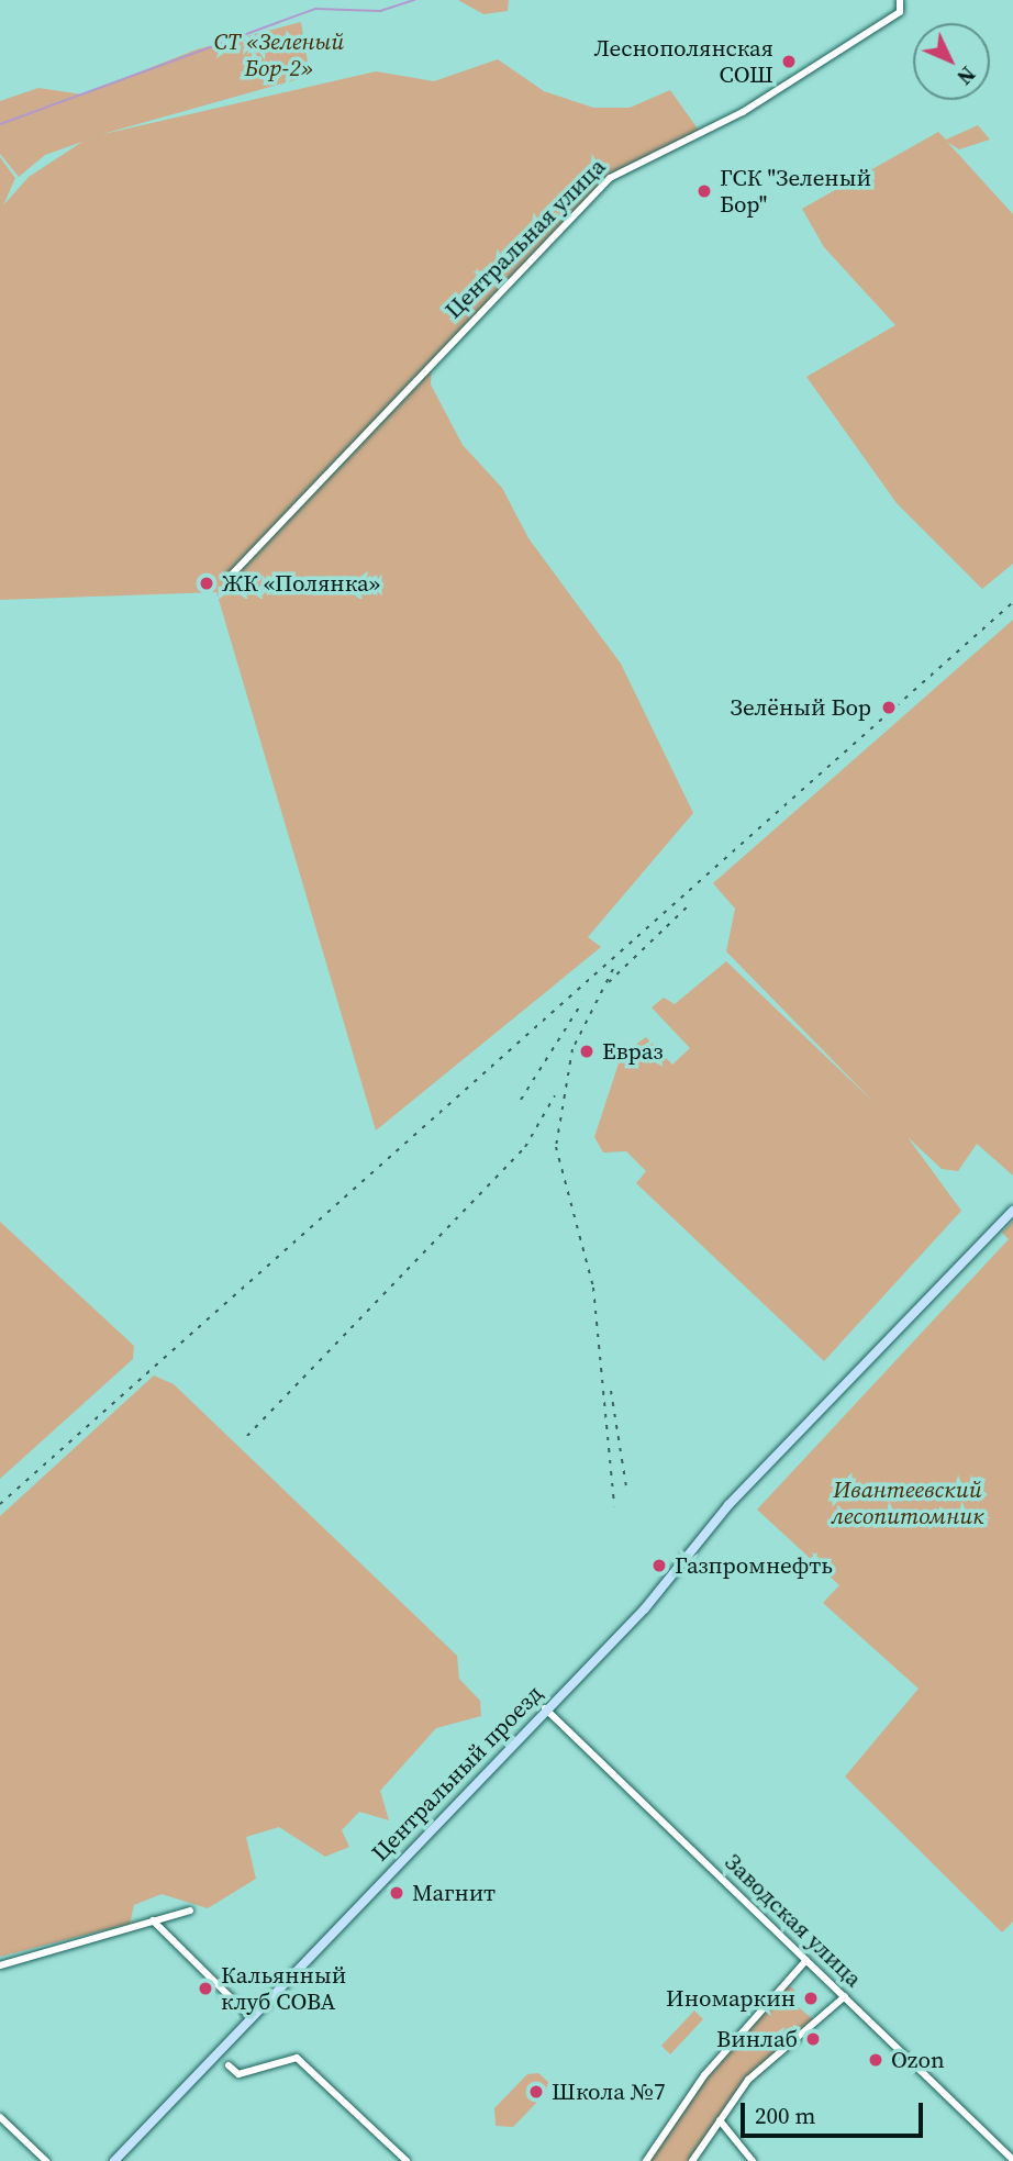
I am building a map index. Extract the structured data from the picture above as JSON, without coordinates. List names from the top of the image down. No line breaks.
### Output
{"streets":{"main road":["Центральный проезд"],"street":["Центральная улица","Заводская улица"]},"crossings":[["Центральный проезд","Заводская улица"]],"parks":["СТ «Зеленый Бор-2»","Ивантеевский лесопитомник"],"places":["Леснополянская СОШ","ГСК \"Зеленый Бор\"","ЖК «Полянка»","Зелёный Бор","Евраз","Газпромнефть","Магнит","Кальянный клуб СОВА","Иномаркин","Винлаб","Ozon","Школа №7"],"scale_bar":"200 m","north":"bottom right"}
